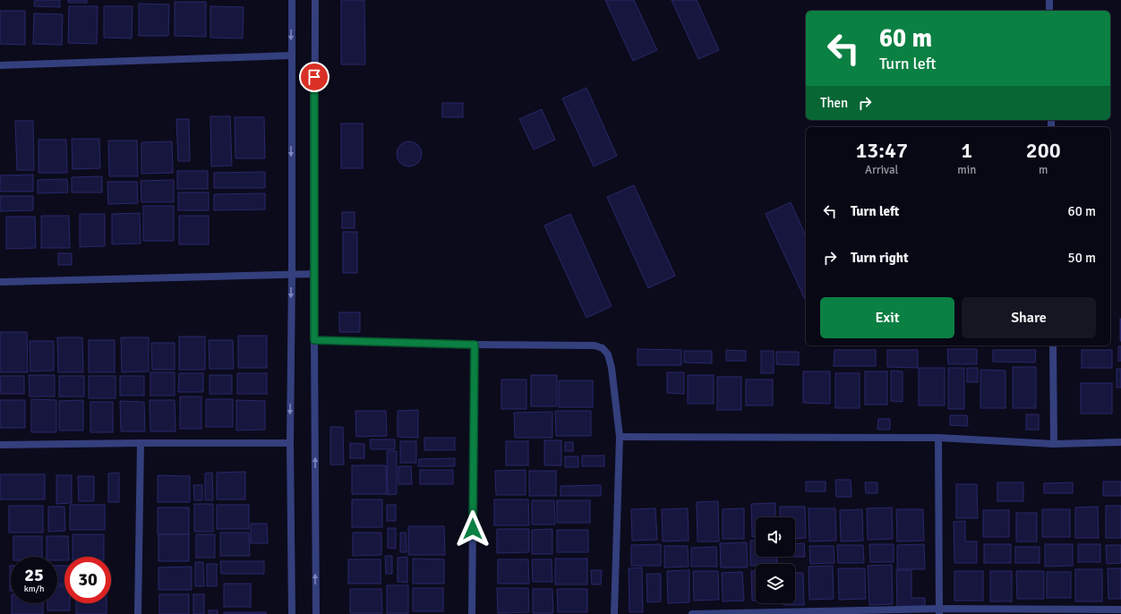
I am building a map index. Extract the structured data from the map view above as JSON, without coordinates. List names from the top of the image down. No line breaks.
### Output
{"page":{"turn":["60 m","Turn left"],"then":"Then","eta":["13:47","Arrival","1","min","200","m"],"list":[{"name":"Turn left","value":"60 m"},{"name":"Turn right","value":"50 m"}],"buttons":["Exit","Share"],"speed":"25 km/h","limit":"30"}}
